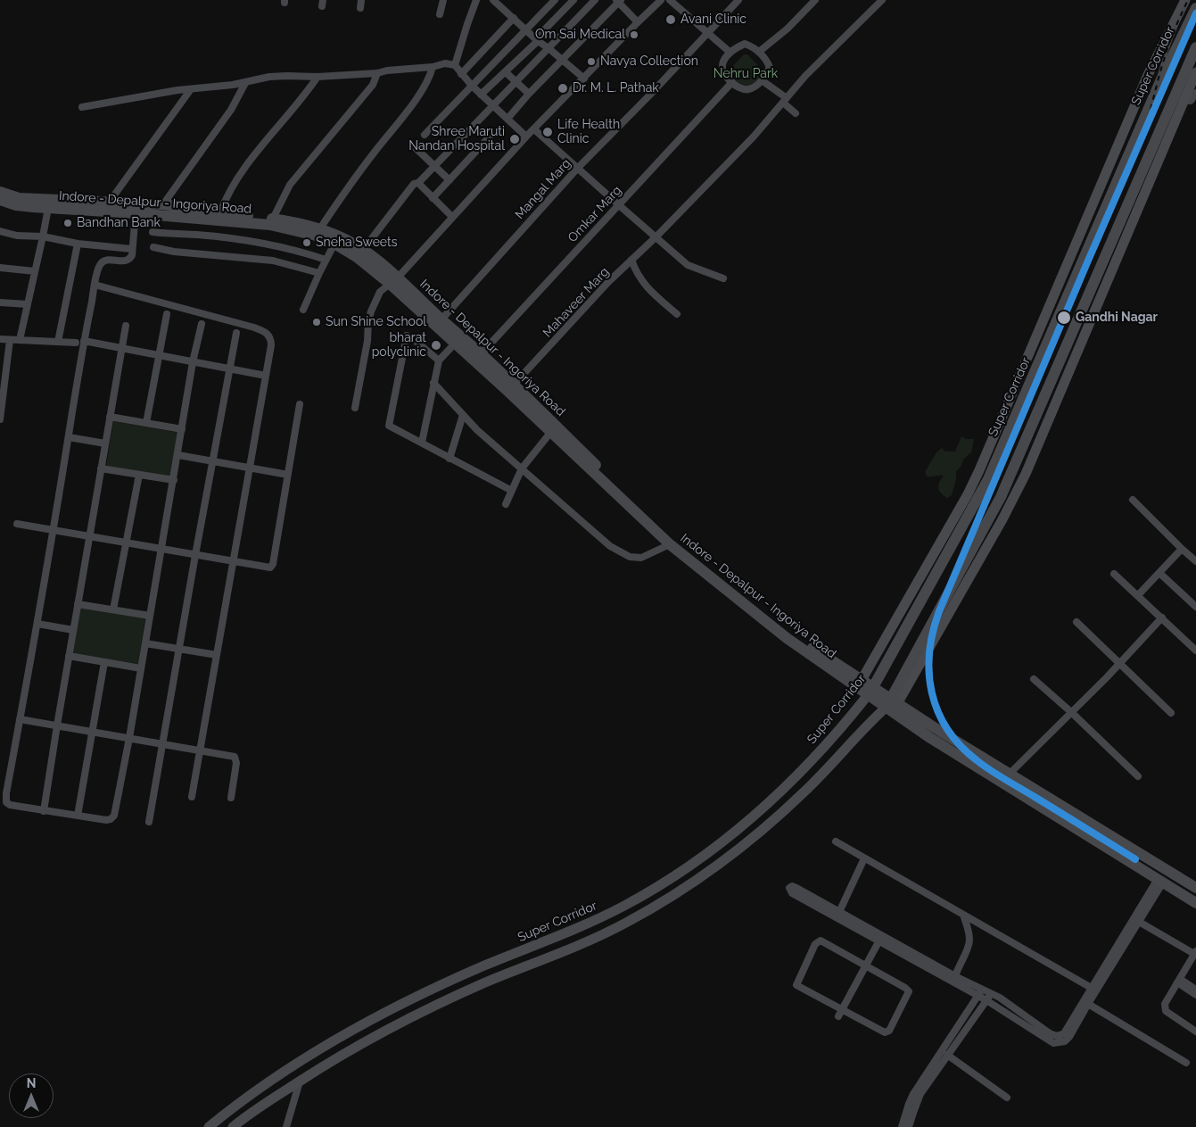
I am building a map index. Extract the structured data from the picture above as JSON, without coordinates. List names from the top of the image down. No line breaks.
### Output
{"streets":{"main road":["Super Corridor","Indore - Depalpur - Ingoriya Road"],"street":["Mangal Marg","Omkar Marg","Mahaveer Marg"]},"crossings":[["Super Corridor","Indore - Depalpur - Ingoriya Road"],["Mangal Marg","Indore - Depalpur - Ingoriya Road"],["Indore - Depalpur - Ingoriya Road","Omkar Marg"],["Indore - Depalpur - Ingoriya Road","Mahaveer Marg"]],"parks":["Nehru Park"],"places":["Avani Clinic","Om Sai Medical","Navya Collection","Dr. M. L. Pathak","Life Health Clinic","Shree Maruti Nandan Hospital","Bandhan Bank","Sneha Sweets","Gandhi Nagar","Sun Shine School","bharat polyclinic"],"north":"top"}
